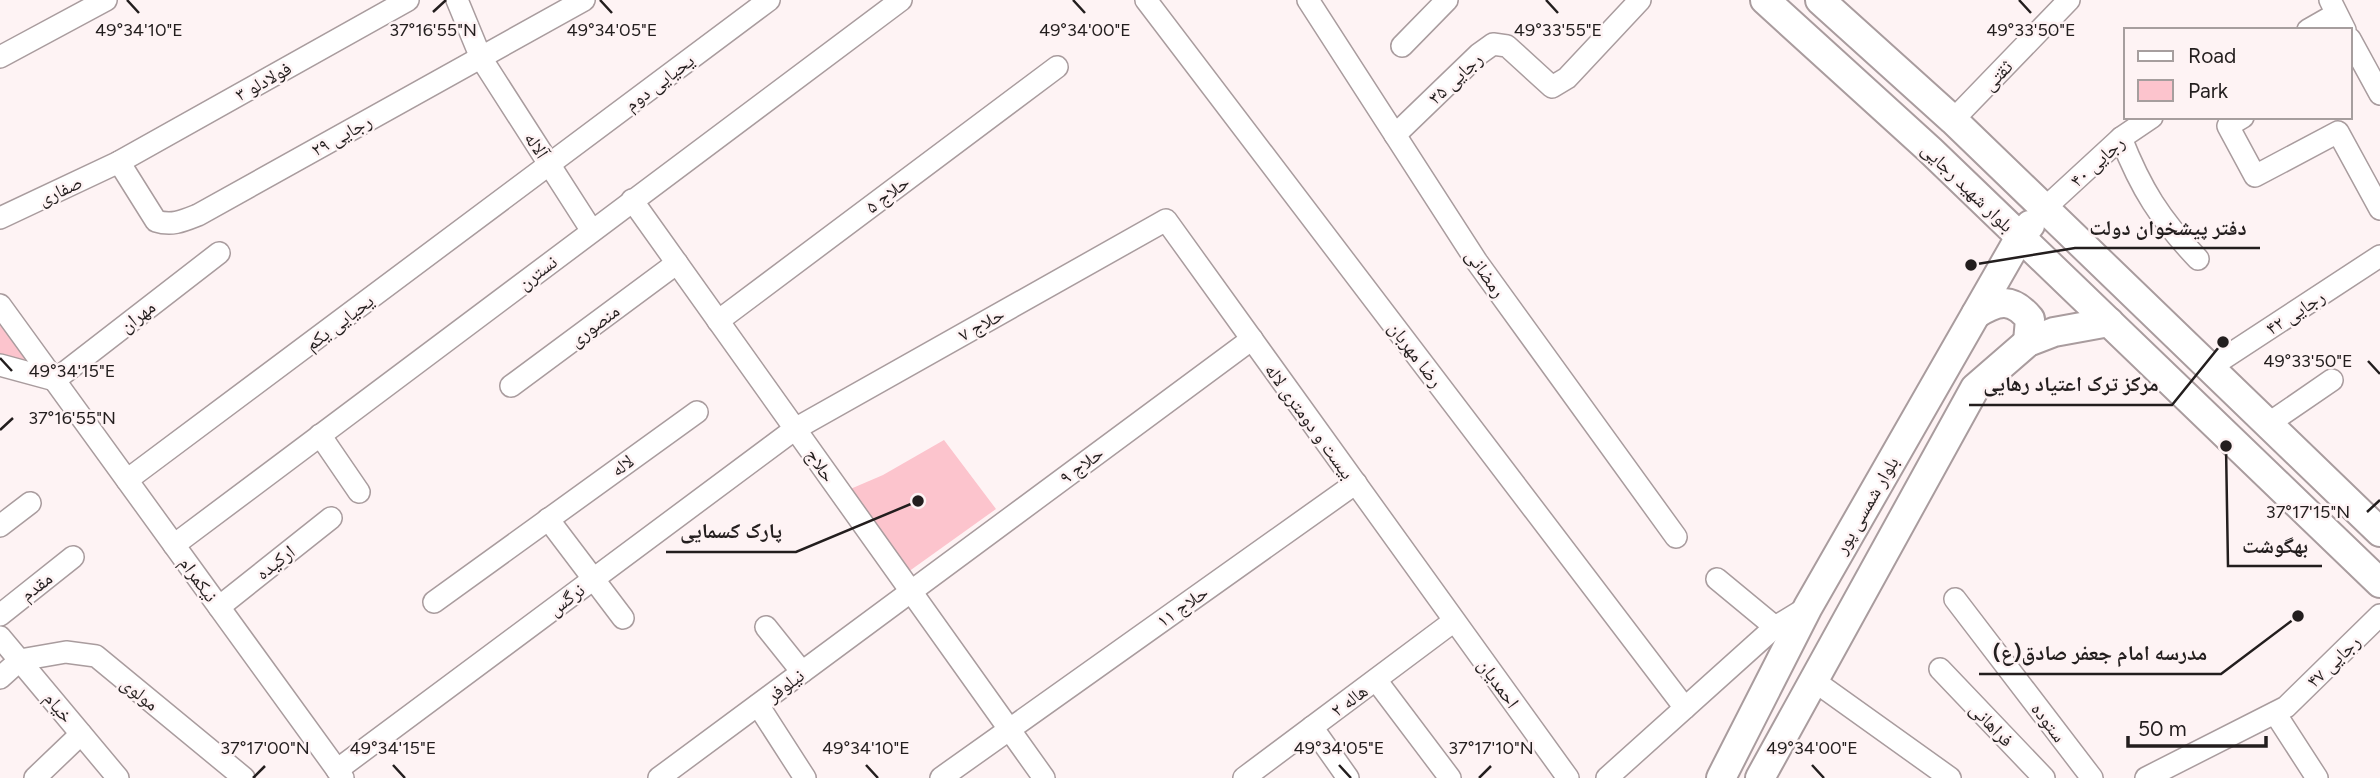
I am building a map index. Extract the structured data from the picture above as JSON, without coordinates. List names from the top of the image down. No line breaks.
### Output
{"streets":{"main road":["بلوار شهید رجایی","بلوار شمسی پور"],"street":["ثقتی","رجایی ۳۵","فولادلو ۳","یحیایی دوم","رجایی ۲۹","آلاله","رجایی ۴۰","صفاری","حلاج ۵","نسترن","رمضانی","رجایی ۴۲","مهران","یحیایی یکم","حلاج ۷","منصوری","رضا مهربان","بیست و دومتری لاله","لاله","حلاج","حلاج ۹","ارکیده","نیکمرام","مقدم","نرگس","حلاج ۱۱","رجایی ۴۷","احمدیان","نیلوفر","مولوی","هاله ۲","خیام","ستوده","فراهانی"]},"crossings":[["ثقتی","بلوار شهید رجایی"],["رجایی ۳۵","رمضانی"],["فولادلو ۳","رجایی ۲۹"],["فولادلو ۳","صفاری"],["یحیایی دوم","آلاله"],["یحیایی دوم","یحیایی یکم"],["رجایی ۲۹","آلاله"],["رجایی ۲۹","صفاری"],["آلاله","نسترن"],["آلاله","یحیایی یکم"],["رجایی ۴۰","بلوار شهید رجایی"],["رجایی ۴۰","بلوار شمسی پور"],["بلوار شهید رجایی","رجایی ۴۲"],["بلوار شهید رجایی","بلوار شمسی پور"],["حلاج ۵","حلاج"],["نسترن","حلاج"],["نسترن","نیکمرام"],["مهران","نیکمرام"],["یحیایی یکم","نیکمرام"],["حلاج ۷","بیست و دومتری لاله"],["حلاج ۷","حلاج"],["حلاج ۷","نرگس"],["منصوری","حلاج"],["بیست و دومتری لاله","حلاج ۹"],["بیست و دومتری لاله","حلاج ۱۱"],["بیست و دومتری لاله","احمدیان"],["بیست و دومتری لاله","هاله ۲"],["حلاج","حلاج ۹"],["حلاج","نرگس"],["حلاج","حلاج ۱۱"],["حلاج","نیلوفر"],["حلاج ۹","نیلوفر"],["ارکیده","نیکمرام"],["نیکمرام","نرگس"],["احمدیان","هاله ۲"],["مولوی","خیام"]],"places":["دفتر پیشخوان دولت","مرکز ترک اعتیاد رهایی","بهگوشت","پارک کسمایی","مدرسه امام جعفر صادق(ع)"],"legend":["Road","Park"],"scale_bar":"50 m","coordinates":["37°16'55\"N","49°34'10\"E","49°34'05\"E","49°34'00\"E","49°33'55\"E","49°33'50\"E","49°34'15\"E","37°17'15\"N","37°17'00\"N","37°17'10\"N"]}
